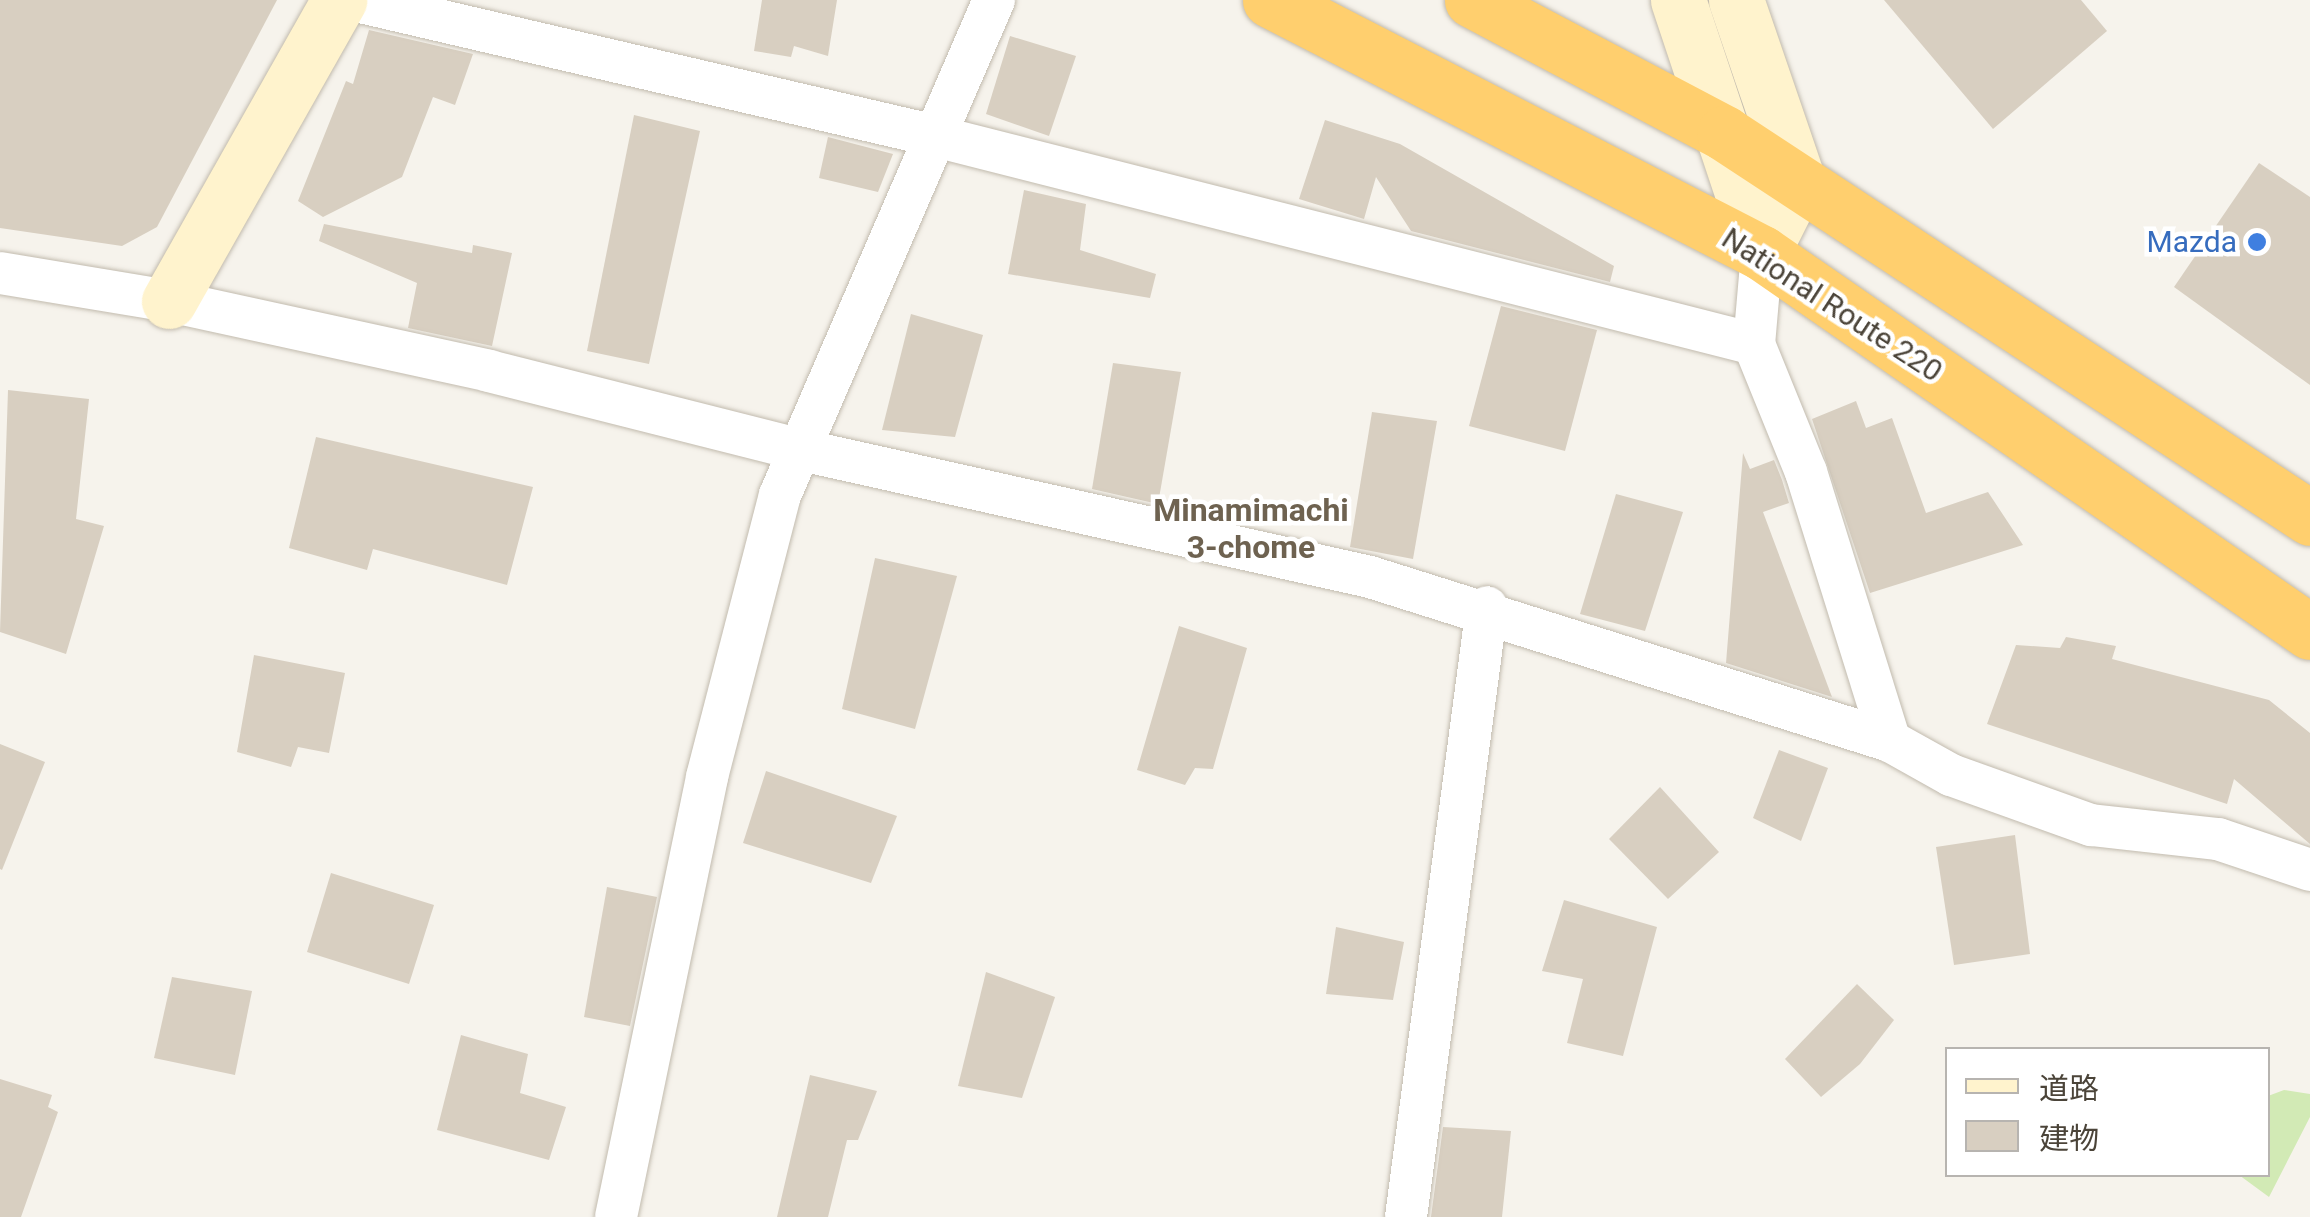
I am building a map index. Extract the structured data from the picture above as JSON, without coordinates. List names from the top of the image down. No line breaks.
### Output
{"streets":{"highway":["National Route 220"]},"districts":["Minamimachi 3-chome"],"places":["Mazda"],"legend":["道路","建物"]}
